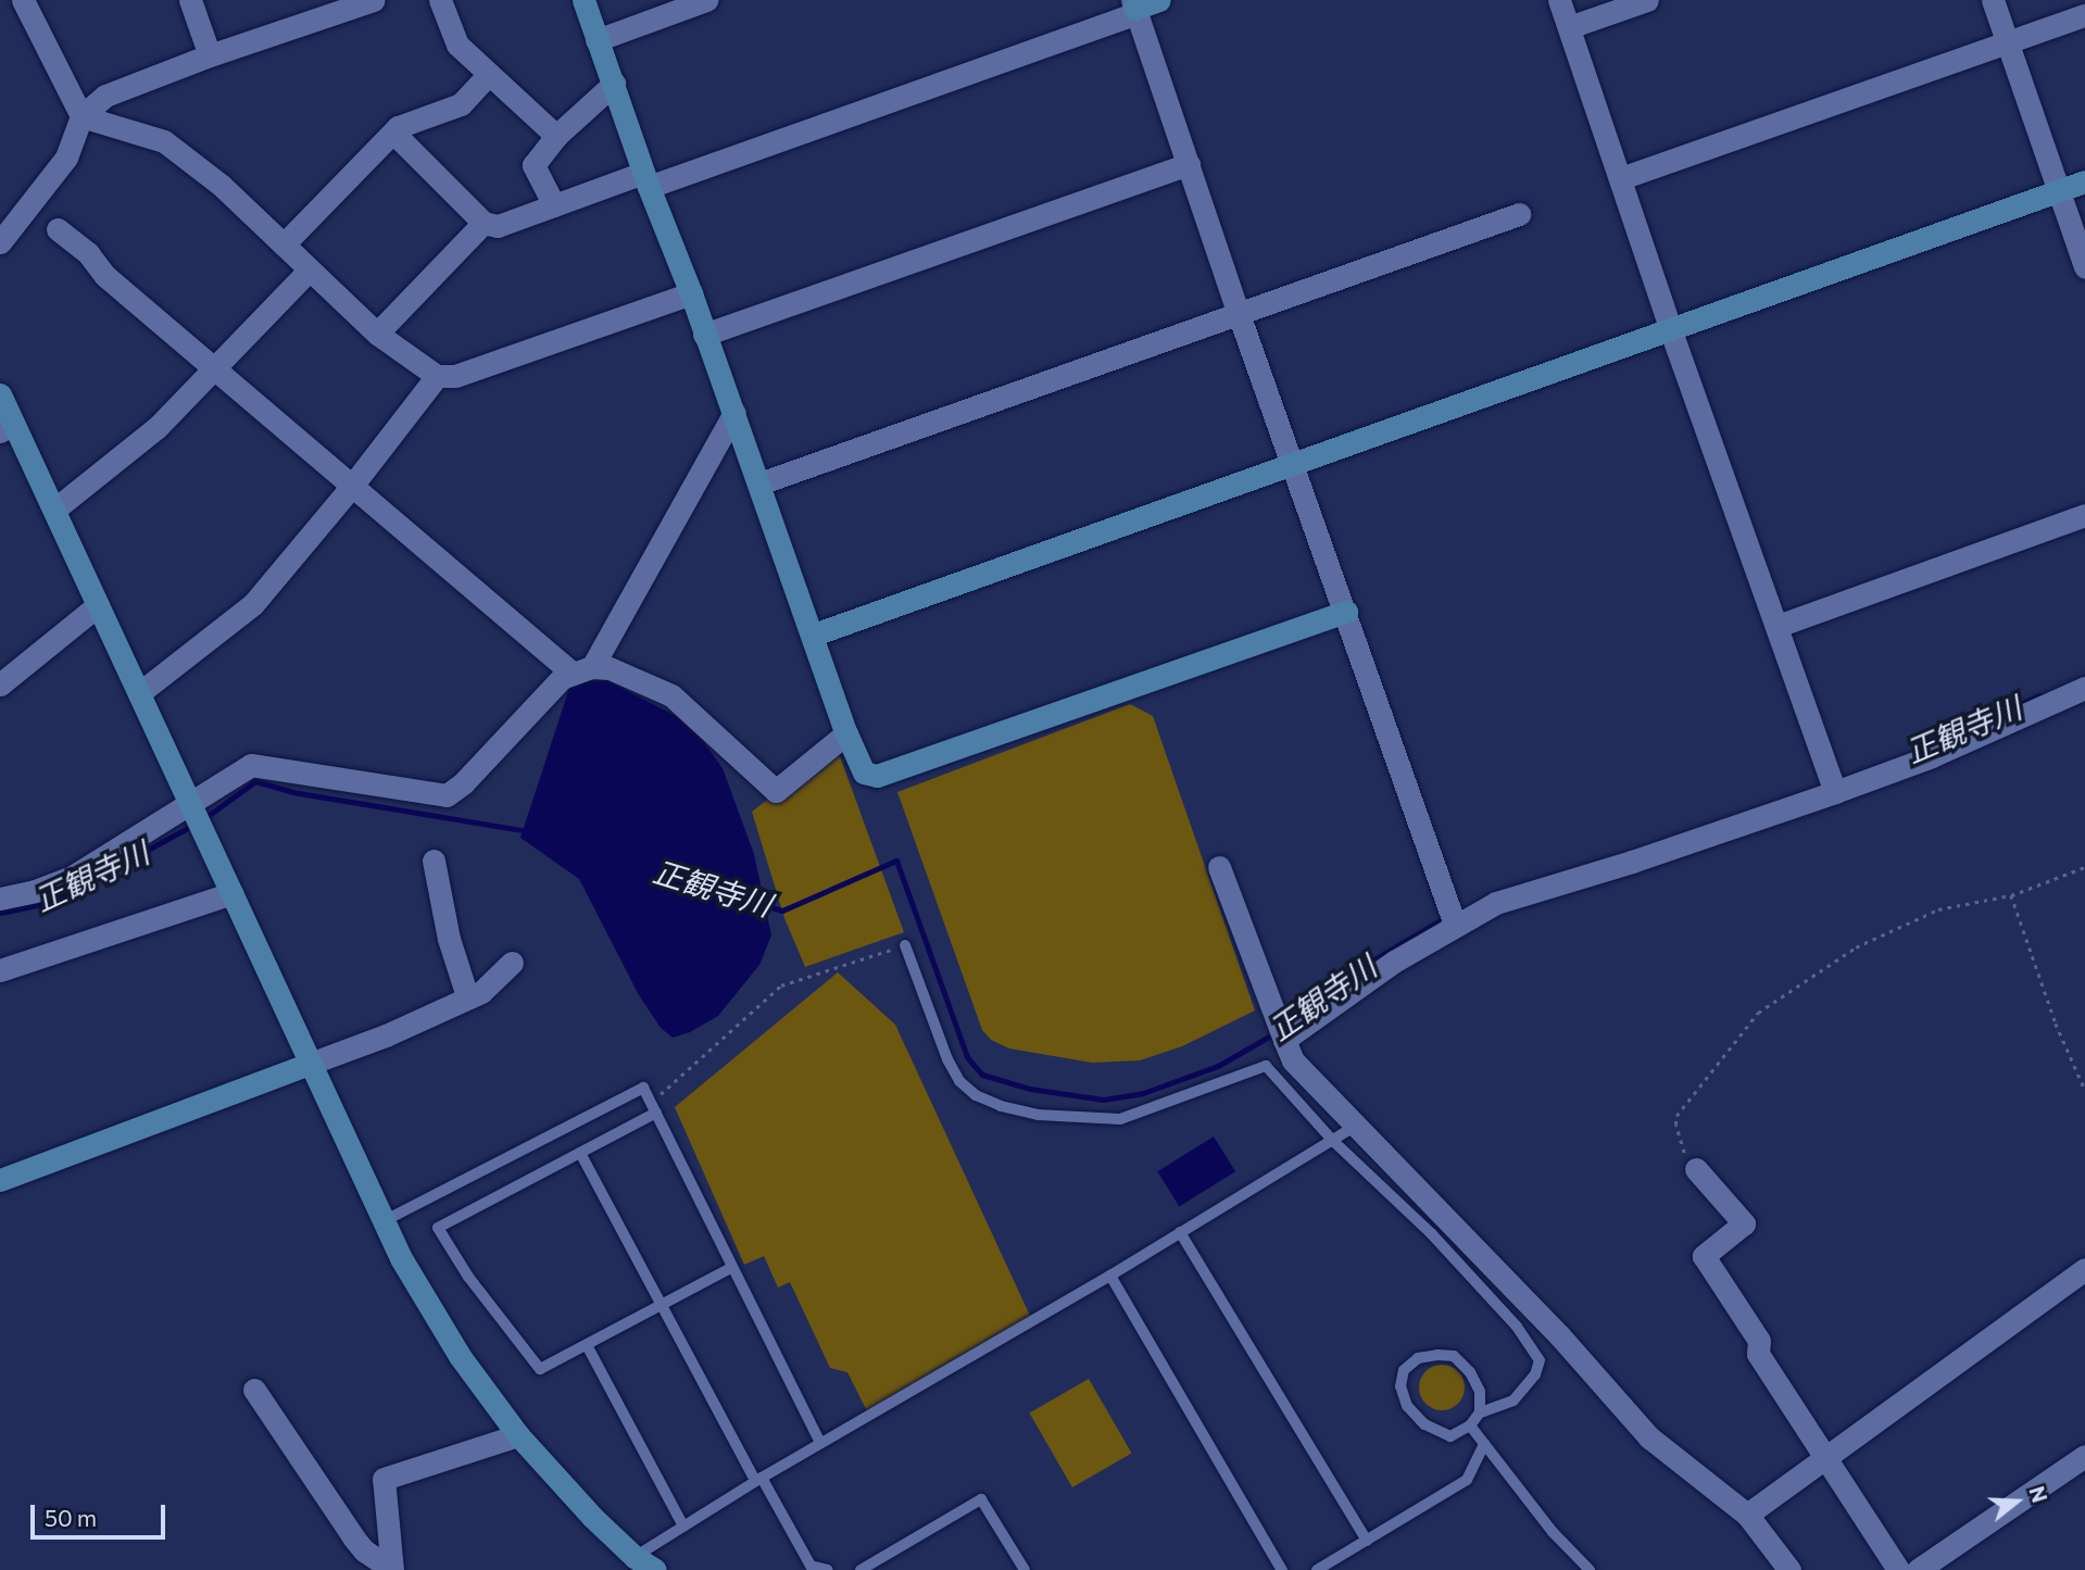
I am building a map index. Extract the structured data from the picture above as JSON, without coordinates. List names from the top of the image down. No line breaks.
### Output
{"water":["正観寺川"],"scale_bar":"50 m","north":"right"}
